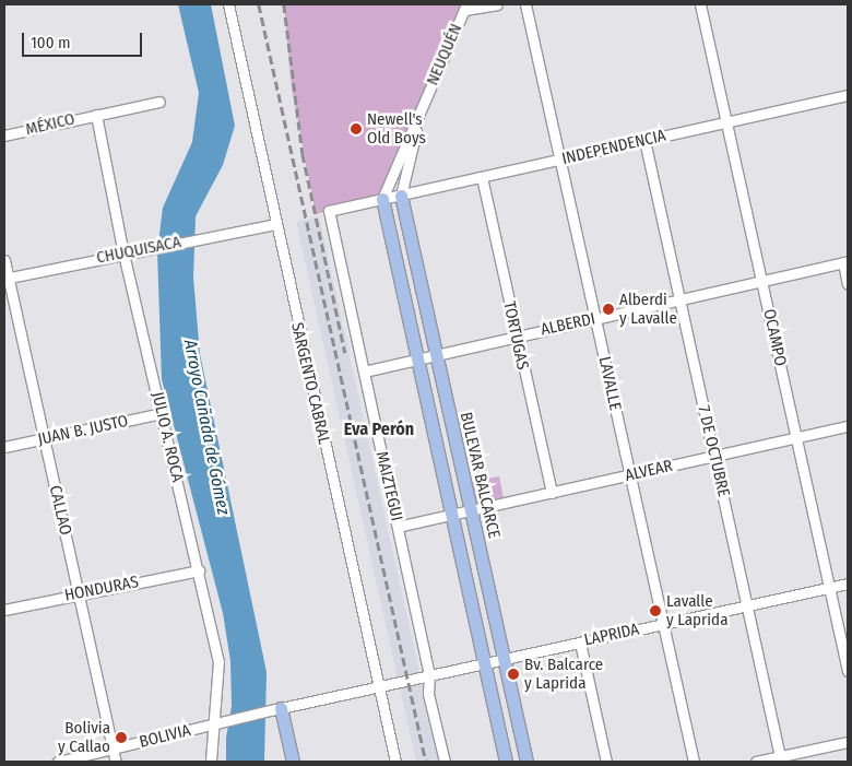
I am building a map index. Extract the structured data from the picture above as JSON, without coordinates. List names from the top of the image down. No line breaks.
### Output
{"streets":{"main road":["BULEVAR BALCARCE"],"street":["NEUQUÉN","MÉXICO","INDEPENDENCIA","CHUQUISACA","ALBERDI","TORTUGAS","OCAMPO","SARGENTO CABRAL","LAVALLE","JUAN B. JUSTO","JULIO A. ROCA","7 DE OCTUBRE","ALVEAR","MAIZTEGUI","CALLAO","HONDURAS","LAPRIDA","BOLIVIA"]},"crossings":[["NEUQUÉN","INDEPENDENCIA"],["NEUQUÉN","BULEVAR BALCARCE"],["MÉXICO","JULIO A. ROCA"],["INDEPENDENCIA","TORTUGAS"],["INDEPENDENCIA","OCAMPO"],["INDEPENDENCIA","LAVALLE"],["INDEPENDENCIA","7 DE OCTUBRE"],["INDEPENDENCIA","BULEVAR BALCARCE"],["INDEPENDENCIA","MAIZTEGUI"],["CHUQUISACA","SARGENTO CABRAL"],["CHUQUISACA","JULIO A. ROCA"],["CHUQUISACA","CALLAO"],["ALBERDI","TORTUGAS"],["ALBERDI","OCAMPO"],["ALBERDI","LAVALLE"],["ALBERDI","7 DE OCTUBRE"],["ALBERDI","BULEVAR BALCARCE"],["ALBERDI","MAIZTEGUI"],["TORTUGAS","ALVEAR"],["OCAMPO","ALVEAR"],["OCAMPO","LAPRIDA"],["LAVALLE","ALVEAR"],["LAVALLE","LAPRIDA"],["JUAN B. JUSTO","JULIO A. ROCA"],["JUAN B. JUSTO","CALLAO"],["JULIO A. ROCA","HONDURAS"],["JULIO A. ROCA","BOLIVIA"],["7 DE OCTUBRE","ALVEAR"],["7 DE OCTUBRE","LAPRIDA"],["ALVEAR","BULEVAR BALCARCE"],["ALVEAR","MAIZTEGUI"],["BULEVAR BALCARCE","LAPRIDA"],["MAIZTEGUI","LAPRIDA"],["CALLAO","HONDURAS"],["CALLAO","BOLIVIA"]],"districts":["Eva Perón"],"water":["Arroyo Cañada de Gómez"],"places":["Newell's Old Boys","Alberdi y Lavalle","Lavalle y Laprida","Bv. Balcarce y Laprida","Bolivia y Callao"],"scale_bar":"100 m"}
